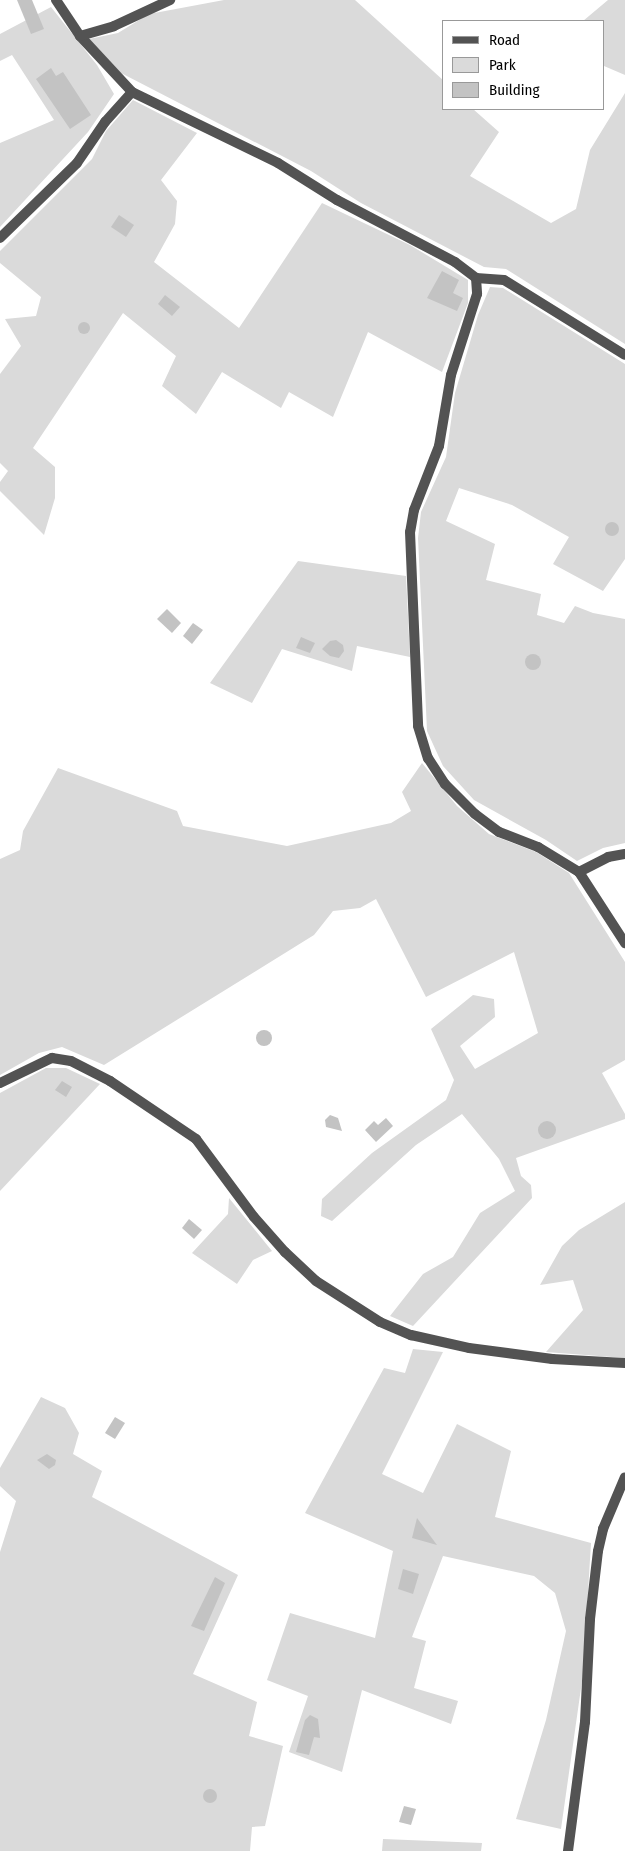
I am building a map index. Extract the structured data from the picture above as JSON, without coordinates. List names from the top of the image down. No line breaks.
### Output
{"legend":["Road","Park","Building"]}
